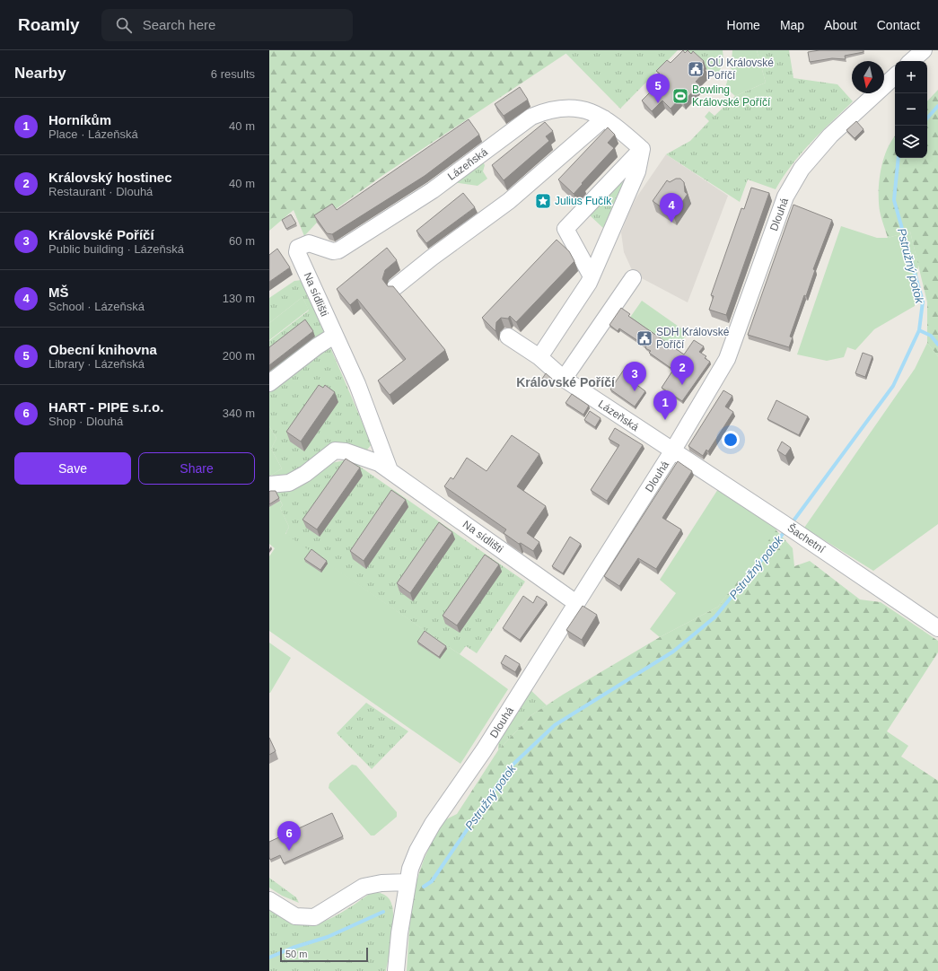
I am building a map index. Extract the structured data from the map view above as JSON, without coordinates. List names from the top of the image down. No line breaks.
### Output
{"streets":{"street":["Lázeňská","Dlouhá","Na sídlišti","Šachetní"]},"crossings":[["Lázeňská","Dlouhá"],["Lázeňská","Na sídlišti"],["Lázeňská","Šachetní"],["Dlouhá","Na sídlišti"],["Dlouhá","Šachetní"]],"districts":["Královské Poříčí"],"water":["Pstružný potok"],"places":{"public building":["OÚ Královské Poříčí","SDH Královské Poříčí"],"sports":["Bowling Královské Poříčí"],"place":["Julius Fučík"]},"scale_bar":"50 m","north":"bottom","page":{"header":"Roamly","search":"Search here","nav":["Home","Map","About","Contact"],"heading":["Nearby","6 results"],"map_buttons":["+","−"],"pins":["5","4","2","3","1","6"],"list":[{"mark":"1","name":"Horníkům","note":"Place · Lázeňská","value":"40 m"},{"mark":"2","name":"Královský hostinec","note":"Restaurant · Dlouhá","value":"40 m"},{"mark":"3","name":"Královské Poříčí","note":"Public building · Lázeňská","value":"60 m"},{"mark":"4","name":"MŠ","note":"School · Lázeňská","value":"130 m"},{"mark":"5","name":"Obecní knihovna","note":"Library · Lázeňská","value":"200 m"},{"mark":"6","name":"HART - PIPE s.r.o.","note":"Shop · Dlouhá","value":"340 m"}],"buttons":["Save","Share"],"scale":"50 m"}}
